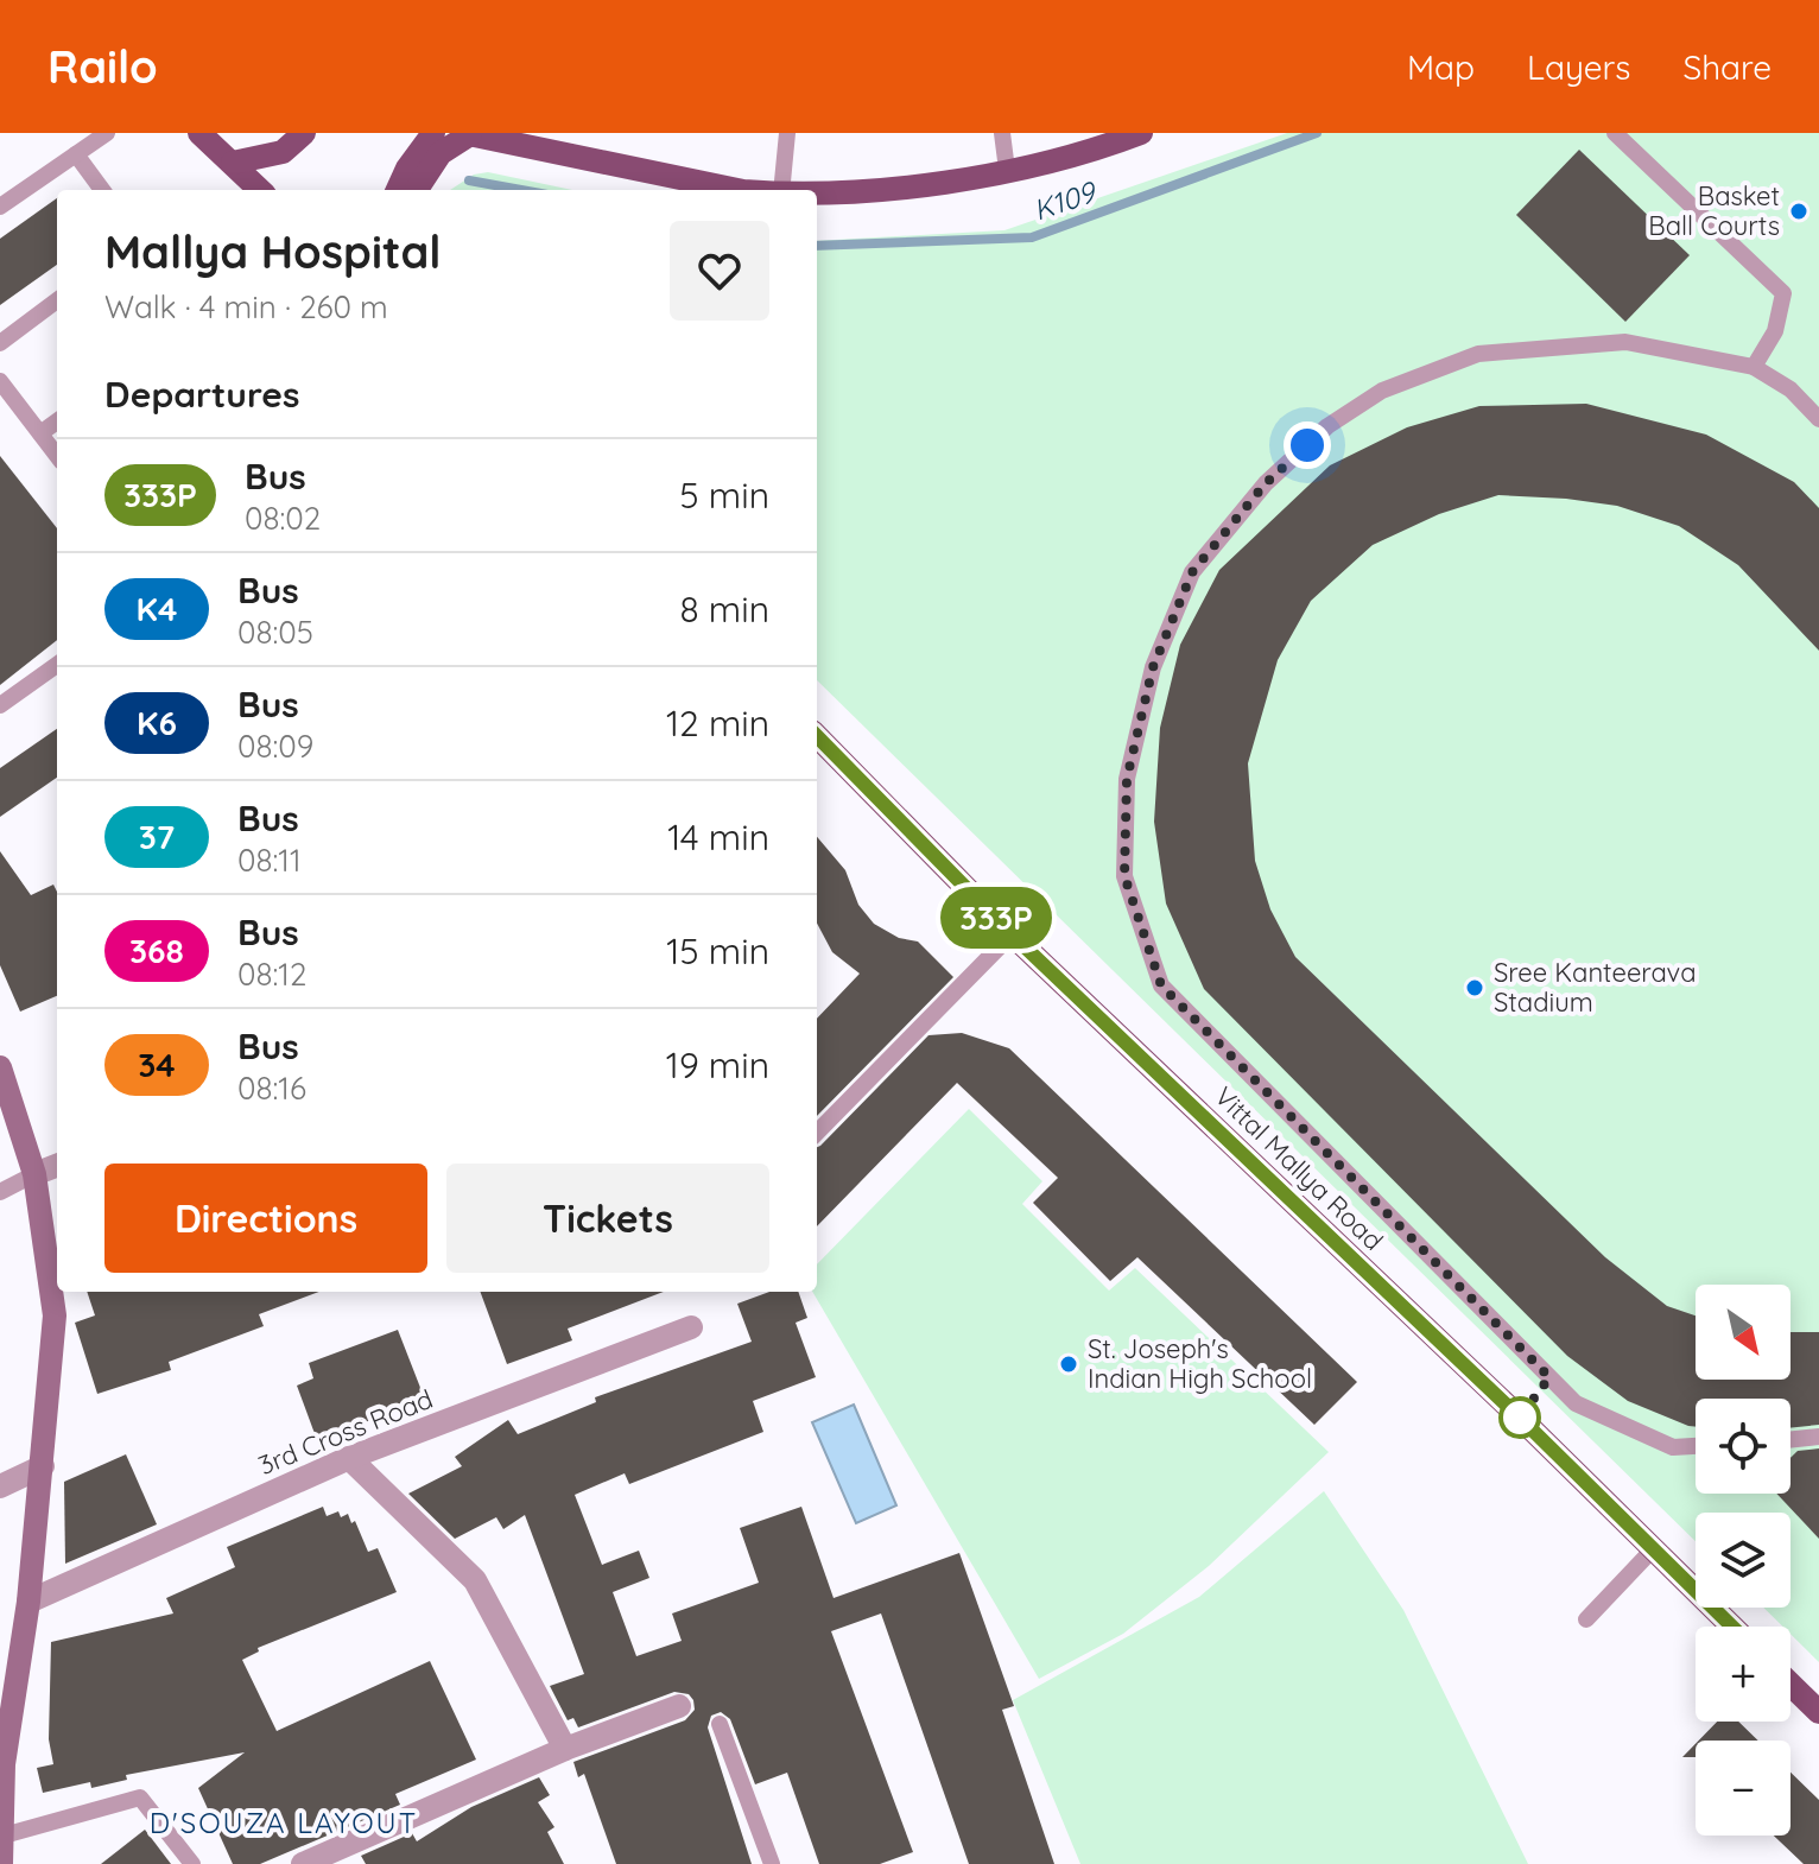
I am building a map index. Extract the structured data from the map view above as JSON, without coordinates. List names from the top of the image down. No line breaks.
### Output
{"streets":{"main road":["Vittal Mallya Road"],"street":["3rd Cross Road"]},"districts":["D'SOUZA LAYOUT"],"water":["K109"],"places":["Basket Ball Courts","Sree Kanteerava Stadium","St. Joseph's Indian High School"],"lines":["bus line 333P"],"north":"bottom right","page":{"header":"Railo","nav":["Map","Layers","Share"],"on_map":"333P","heading":[["Mallya Hospital","Walk · 4 min · 260 m"],"Departures"],"list":[{"mark":"333P","name":"Bus","note":"08:02","value":"5 min"},{"mark":"K4","name":"Bus","note":"08:05","value":"8 min"},{"mark":"K6","name":"Bus","note":"08:09","value":"12 min"},{"mark":"37","name":"Bus","note":"08:11","value":"14 min"},{"mark":"368","name":"Bus","note":"08:12","value":"15 min"},{"mark":"34","name":"Bus","note":"08:16","value":"19 min"}],"buttons":["Directions","Tickets"],"map_buttons":["+","−"]}}
